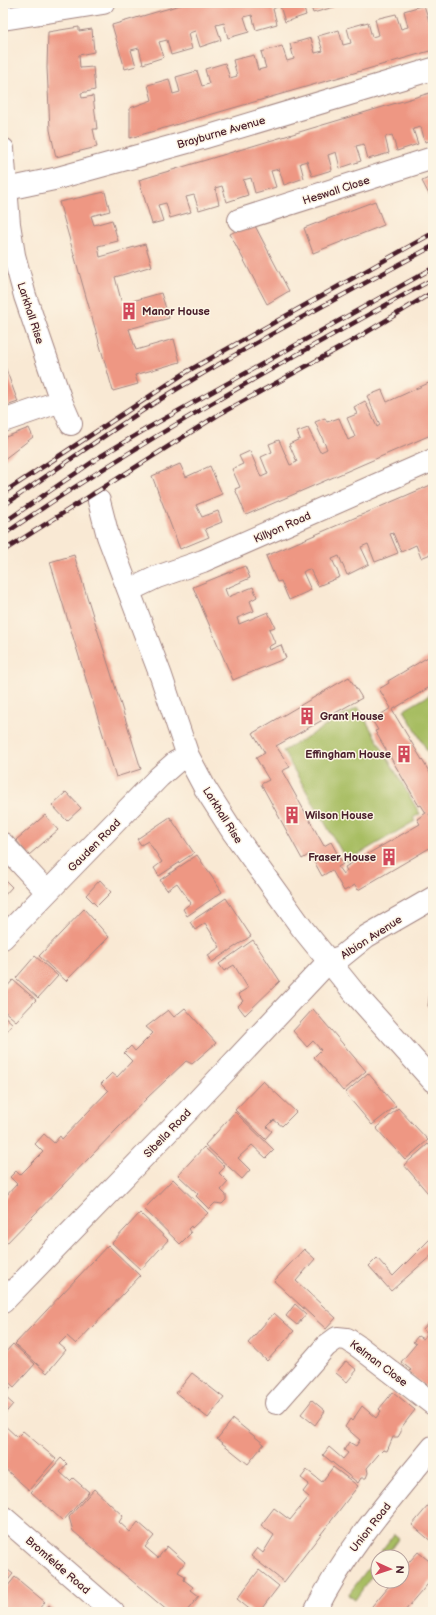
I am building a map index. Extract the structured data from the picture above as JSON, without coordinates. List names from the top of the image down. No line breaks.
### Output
{"streets":{"street":["Brayburne Avenue","Heswall Close","Larkhall Rise","Killyon Road","Gauden Road","Albion Avenue","Sibella Road","Kelman Close","Union Road","Bromfelde Road"]},"crossings":[["Brayburne Avenue","Larkhall Rise"],["Larkhall Rise","Killyon Road"],["Larkhall Rise","Gauden Road"],["Larkhall Rise","Albion Avenue"],["Larkhall Rise","Sibella Road"],["Albion Avenue","Sibella Road"]],"places":{"building":["Manor House","Grant House","Effingham House","Wilson House","Fraser House"]},"north":"right"}
